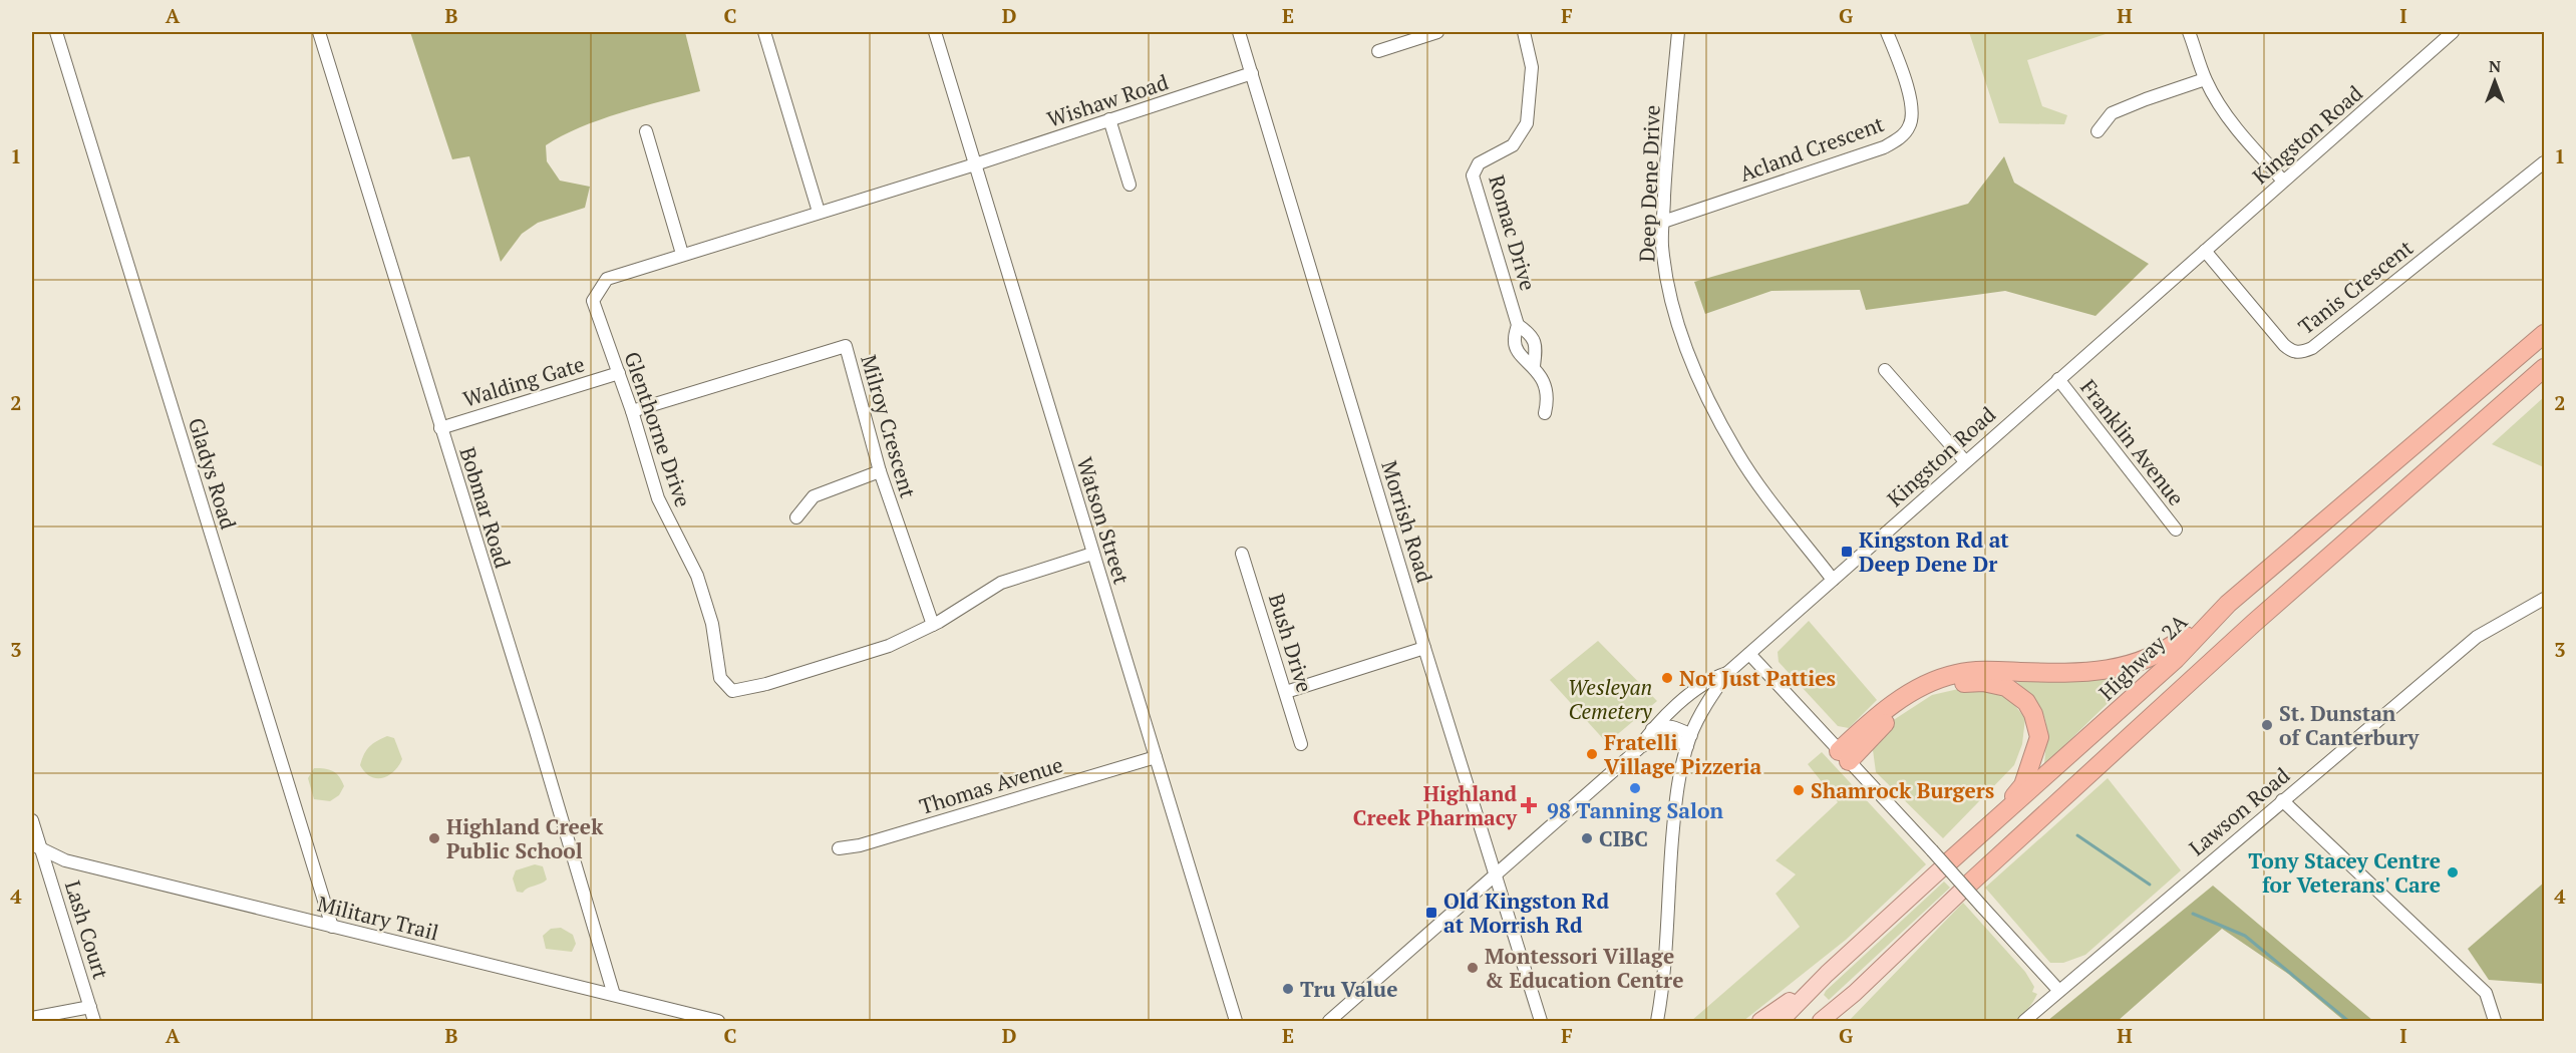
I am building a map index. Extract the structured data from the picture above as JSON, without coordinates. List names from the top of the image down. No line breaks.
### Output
{"streets":{"highway":["Highway 2A"],"street":["Wishaw Road","Kingston Road","Acland Crescent","Deep Dene Drive","Romac Drive","Tanis Crescent","Walding Gate","Milroy Crescent","Glenthorne Drive","Franklin Avenue","Gladys Road","Bobmar Road","Watson Street","Morrish Road","Bush Drive","Thomas Avenue","Lawson Road","Military Trail","Lash Court"]},"crossings":[["Wishaw Road","Glenthorne Drive"],["Wishaw Road","Watson Street"],["Wishaw Road","Morrish Road"],["Kingston Road","Deep Dene Drive"],["Kingston Road","Tanis Crescent"],["Kingston Road","Franklin Avenue"],["Acland Crescent","Deep Dene Drive"],["Walding Gate","Glenthorne Drive"],["Walding Gate","Bobmar Road"],["Milroy Crescent","Glenthorne Drive"],["Glenthorne Drive","Watson Street"],["Gladys Road","Military Trail"],["Bobmar Road","Military Trail"],["Watson Street","Thomas Avenue"],["Military Trail","Lash Court"]],"parks":["Wesleyan Cemetery"],"places":{"transit":["Kingston Rd at Deep Dene Dr","Old Kingston Rd at Morrish Rd"],"other":["Not Just Patties","St. Dunstan of Canterbury","Fratelli Village Pizzeria","98 Tanning Salon","Shamrock Burgers","Highland Creek Public School","CIBC","Tony Stacey Centre for Veterans' Care","Montessori Village & Education Centre","Tru Value"],"health":["Highland Creek Pharmacy"]},"north":"top","grid":{"columns":["A","B","C","D","E","F","G","H","I"],"rows":["1","2","3","4"]}}
